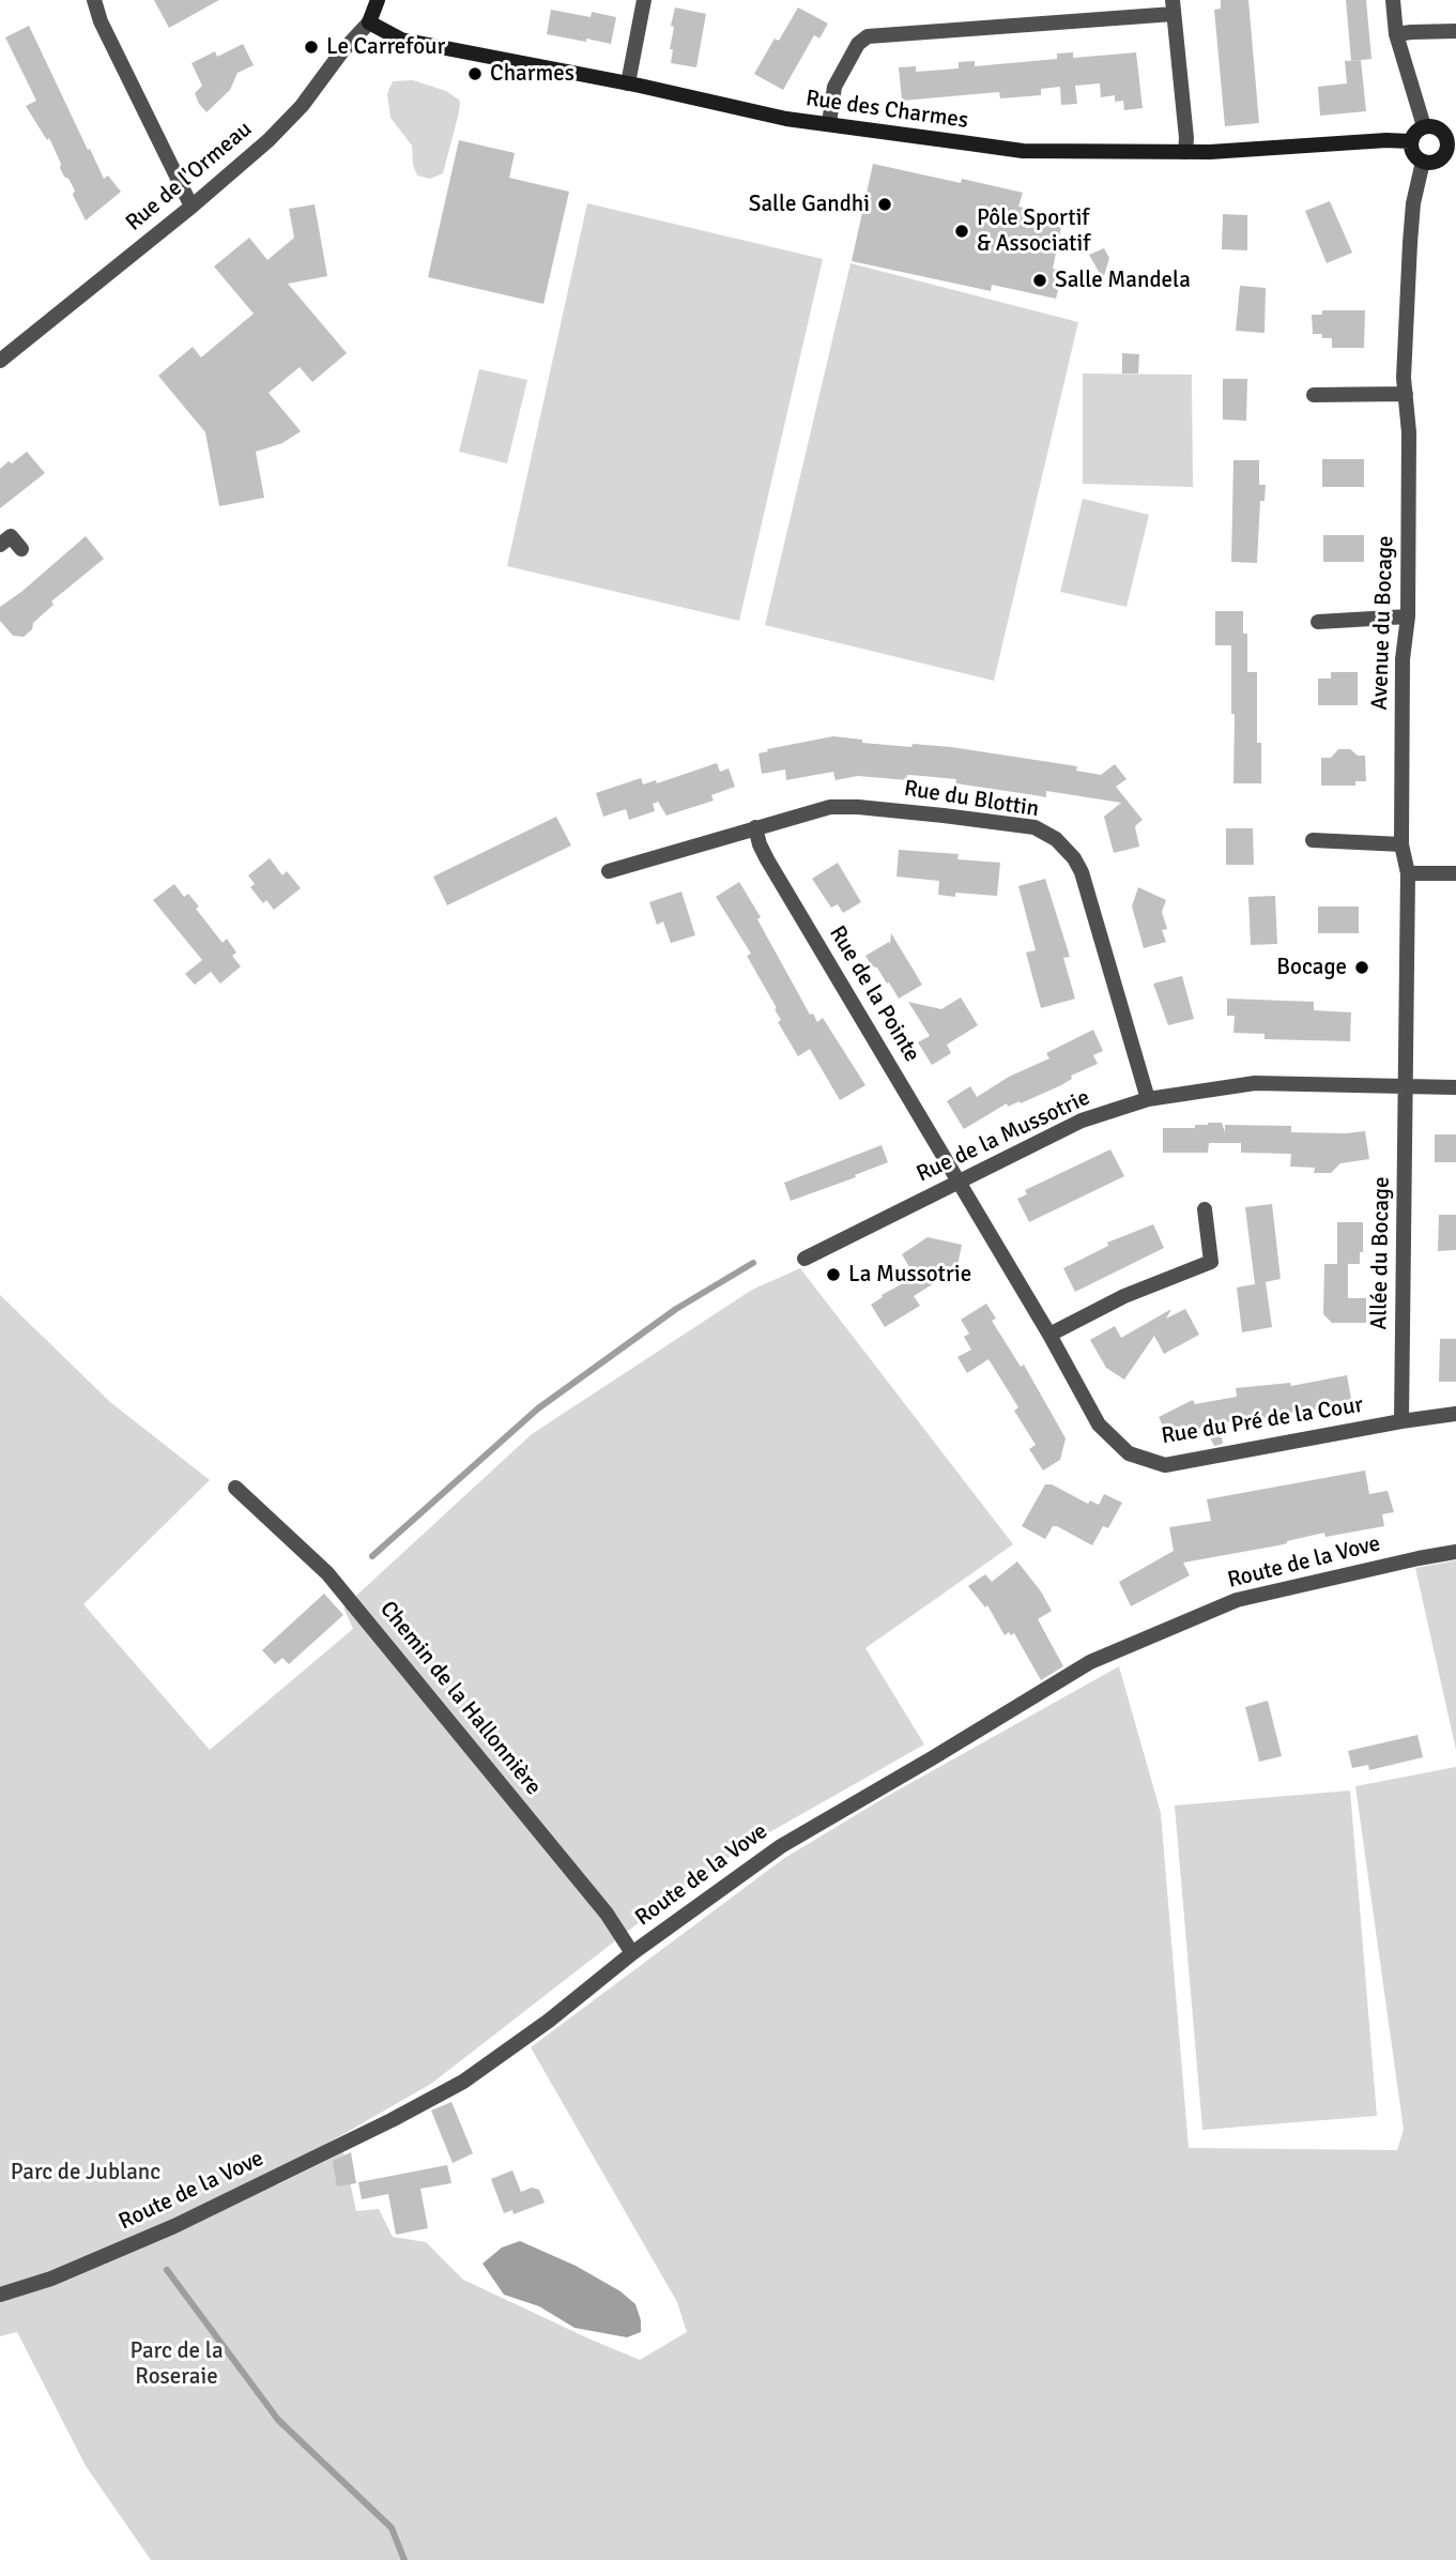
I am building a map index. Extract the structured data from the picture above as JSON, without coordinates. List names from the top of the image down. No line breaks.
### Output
{"streets":{"street":["Rue des Charmes","Rue de l'Ormeau","Avenue du Bocage","Rue du Blottin","Rue de la Pointe","Rue de la Mussotrie","Allée du Bocage","Rue du Pré de la Cour","Route de la Vove","Chemin de la Hallonnière"]},"crossings":[["Rue des Charmes","Rue de l'Ormeau"],["Rue des Charmes","Avenue du Bocage"],["Avenue du Bocage","Rue de la Mussotrie"],["Avenue du Bocage","Allée du Bocage"],["Rue du Blottin","Rue de la Pointe"],["Rue du Blottin","Rue de la Mussotrie"],["Rue de la Pointe","Rue de la Mussotrie"],["Rue de la Pointe","Rue du Pré de la Cour"],["Rue de la Mussotrie","Allée du Bocage"],["Rue de la Mussotrie","Rue du Pré de la Cour"],["Allée du Bocage","Rue du Pré de la Cour"],["Route de la Vove","Chemin de la Hallonnière"]],"parks":["Parc de Jublanc","Parc de la Roseraie"],"places":["Le Carrefour","Charmes","Salle Gandhi","Pôle Sportif & Associatif","Salle Mandela","Bocage","La Mussotrie"]}
